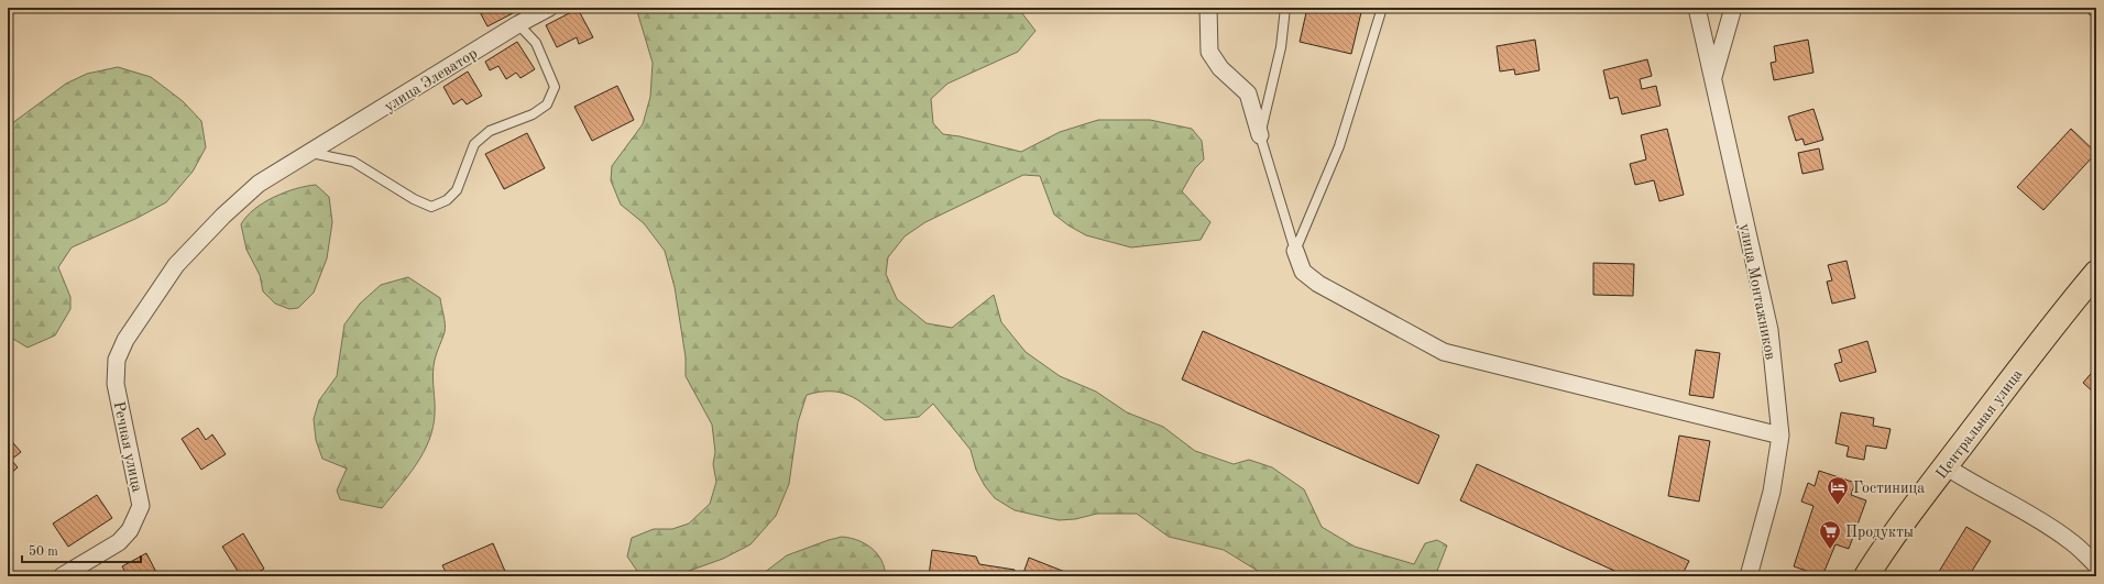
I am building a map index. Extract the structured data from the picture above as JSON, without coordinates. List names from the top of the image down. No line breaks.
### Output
{"streets":{"highway":["Центральная улица"],"street":["улица Элеватор","улица Монтажников","Речная улица"]},"crossings":[["улица Элеватор","Речная улица"]],"places":{"hotel":["Гостиница"],"supermarket":["Продукты"]},"scale_bar":"50 m"}
